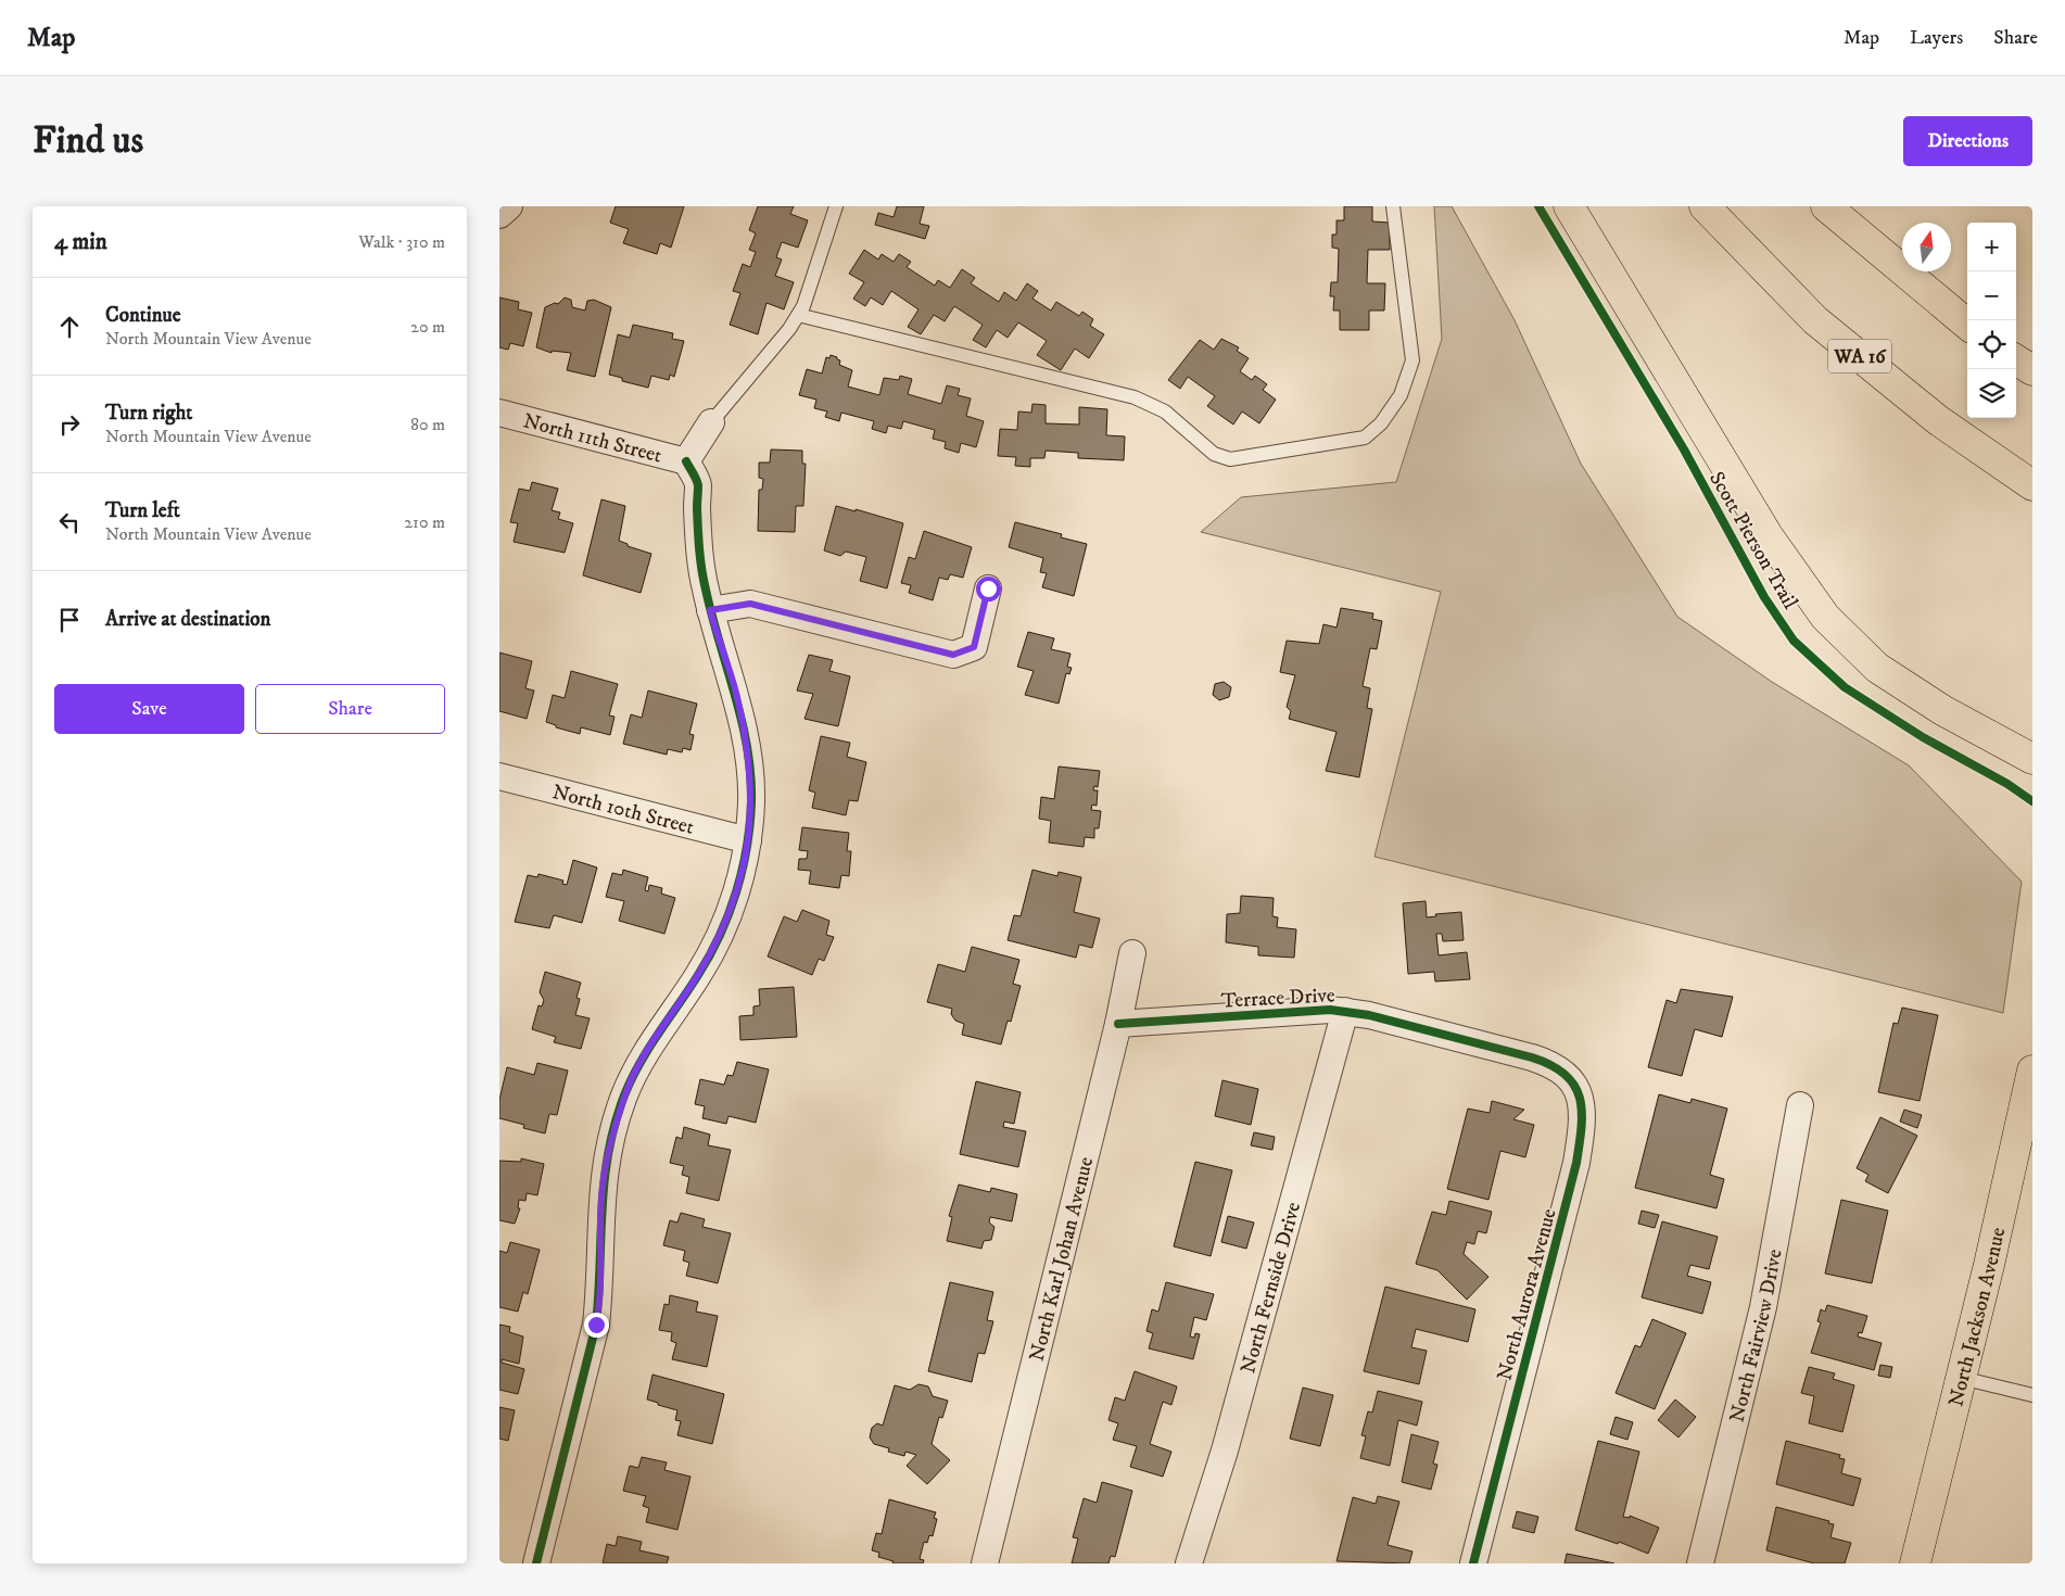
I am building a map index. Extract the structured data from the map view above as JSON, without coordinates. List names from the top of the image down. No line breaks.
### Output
{"streets":{"main road":["WA 16","North Jackson Avenue"],"street":["North 11th Street","North 10th Street","Terrace Drive","North Karl Johan Avenue","North Fernside Drive","North Aurora Avenue","North Fairview Drive"],"cycle path":["Scott Pierson Trail"]},"crossings":[["Terrace Drive","North Karl Johan Avenue"],["Terrace Drive","North Fernside Drive"],["Terrace Drive","North Aurora Avenue"]],"north":"top","page":{"header":"Map","nav":["Map","Layers","Share"],"buttons":["Directions",["Save","Share"]],"title":"Find us","heading":["4 min","Walk · 310 m"],"map_buttons":["+","−"],"list":[["Continue","North Mountain View Avenue","20 m"],["Turn right","North Mountain View Avenue","80 m"],["Turn left","North Mountain View Avenue","210 m"],"Arrive at destination"]}}
